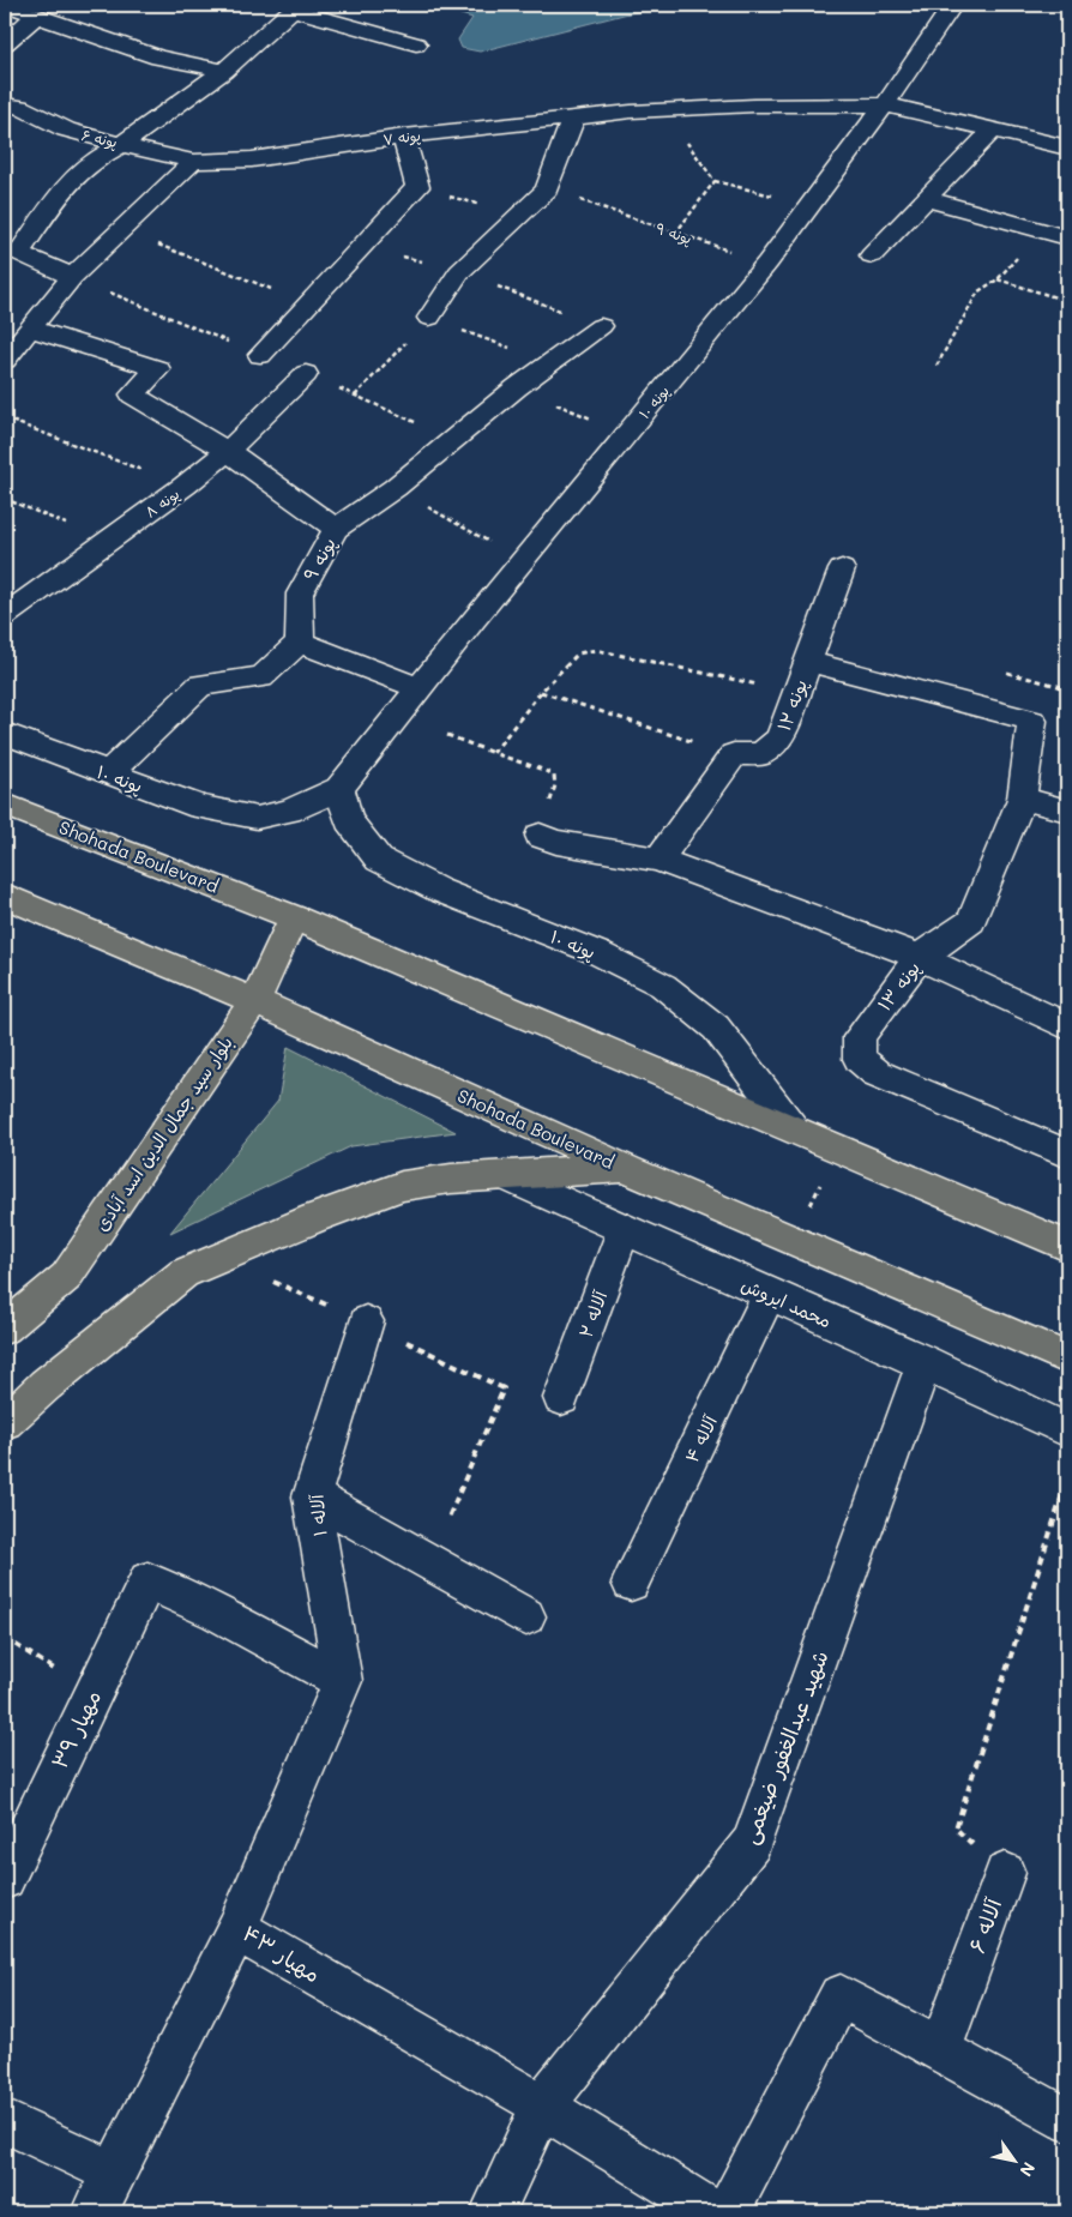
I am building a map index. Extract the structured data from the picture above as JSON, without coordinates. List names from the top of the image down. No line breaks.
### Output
{"streets":{"main road":["Shohada Boulevard","بلوار سید جمال الدین اسد آبادی"],"street":["پونه ۷","پونه ۶","پونه ۹","پونه ۱۰","پونه ۸","پونه ۱۲","پونه ۱۳","محمد ایروش","آلاله ۲","آلاله ۴","آلاله ۱","مهیار ۳۹","شهید عبدالغفور ضیغمی","آلاله ۶","مهیار ۴۳"]},"crossings":[["پونه ۷","پونه ۶"],["پونه ۷","پونه ۱۰"],["پونه ۹","پونه ۱۰"],["پونه ۱۰","Shohada Boulevard"],["پونه ۱۲","پونه ۱۳"],["Shohada Boulevard","بلوار سید جمال الدین اسد آبادی"],["محمد ایروش","آلاله ۲"],["محمد ایروش","آلاله ۴"],["محمد ایروش","شهید عبدالغفور ضیغمی"],["آلاله ۱","مهیار ۳۹"],["آلاله ۱","مهیار ۴۳"],["مهیار ۳۹","مهیار ۴۳"],["شهید عبدالغفور ضیغمی","مهیار ۴۳"]],"north":"bottom right"}
